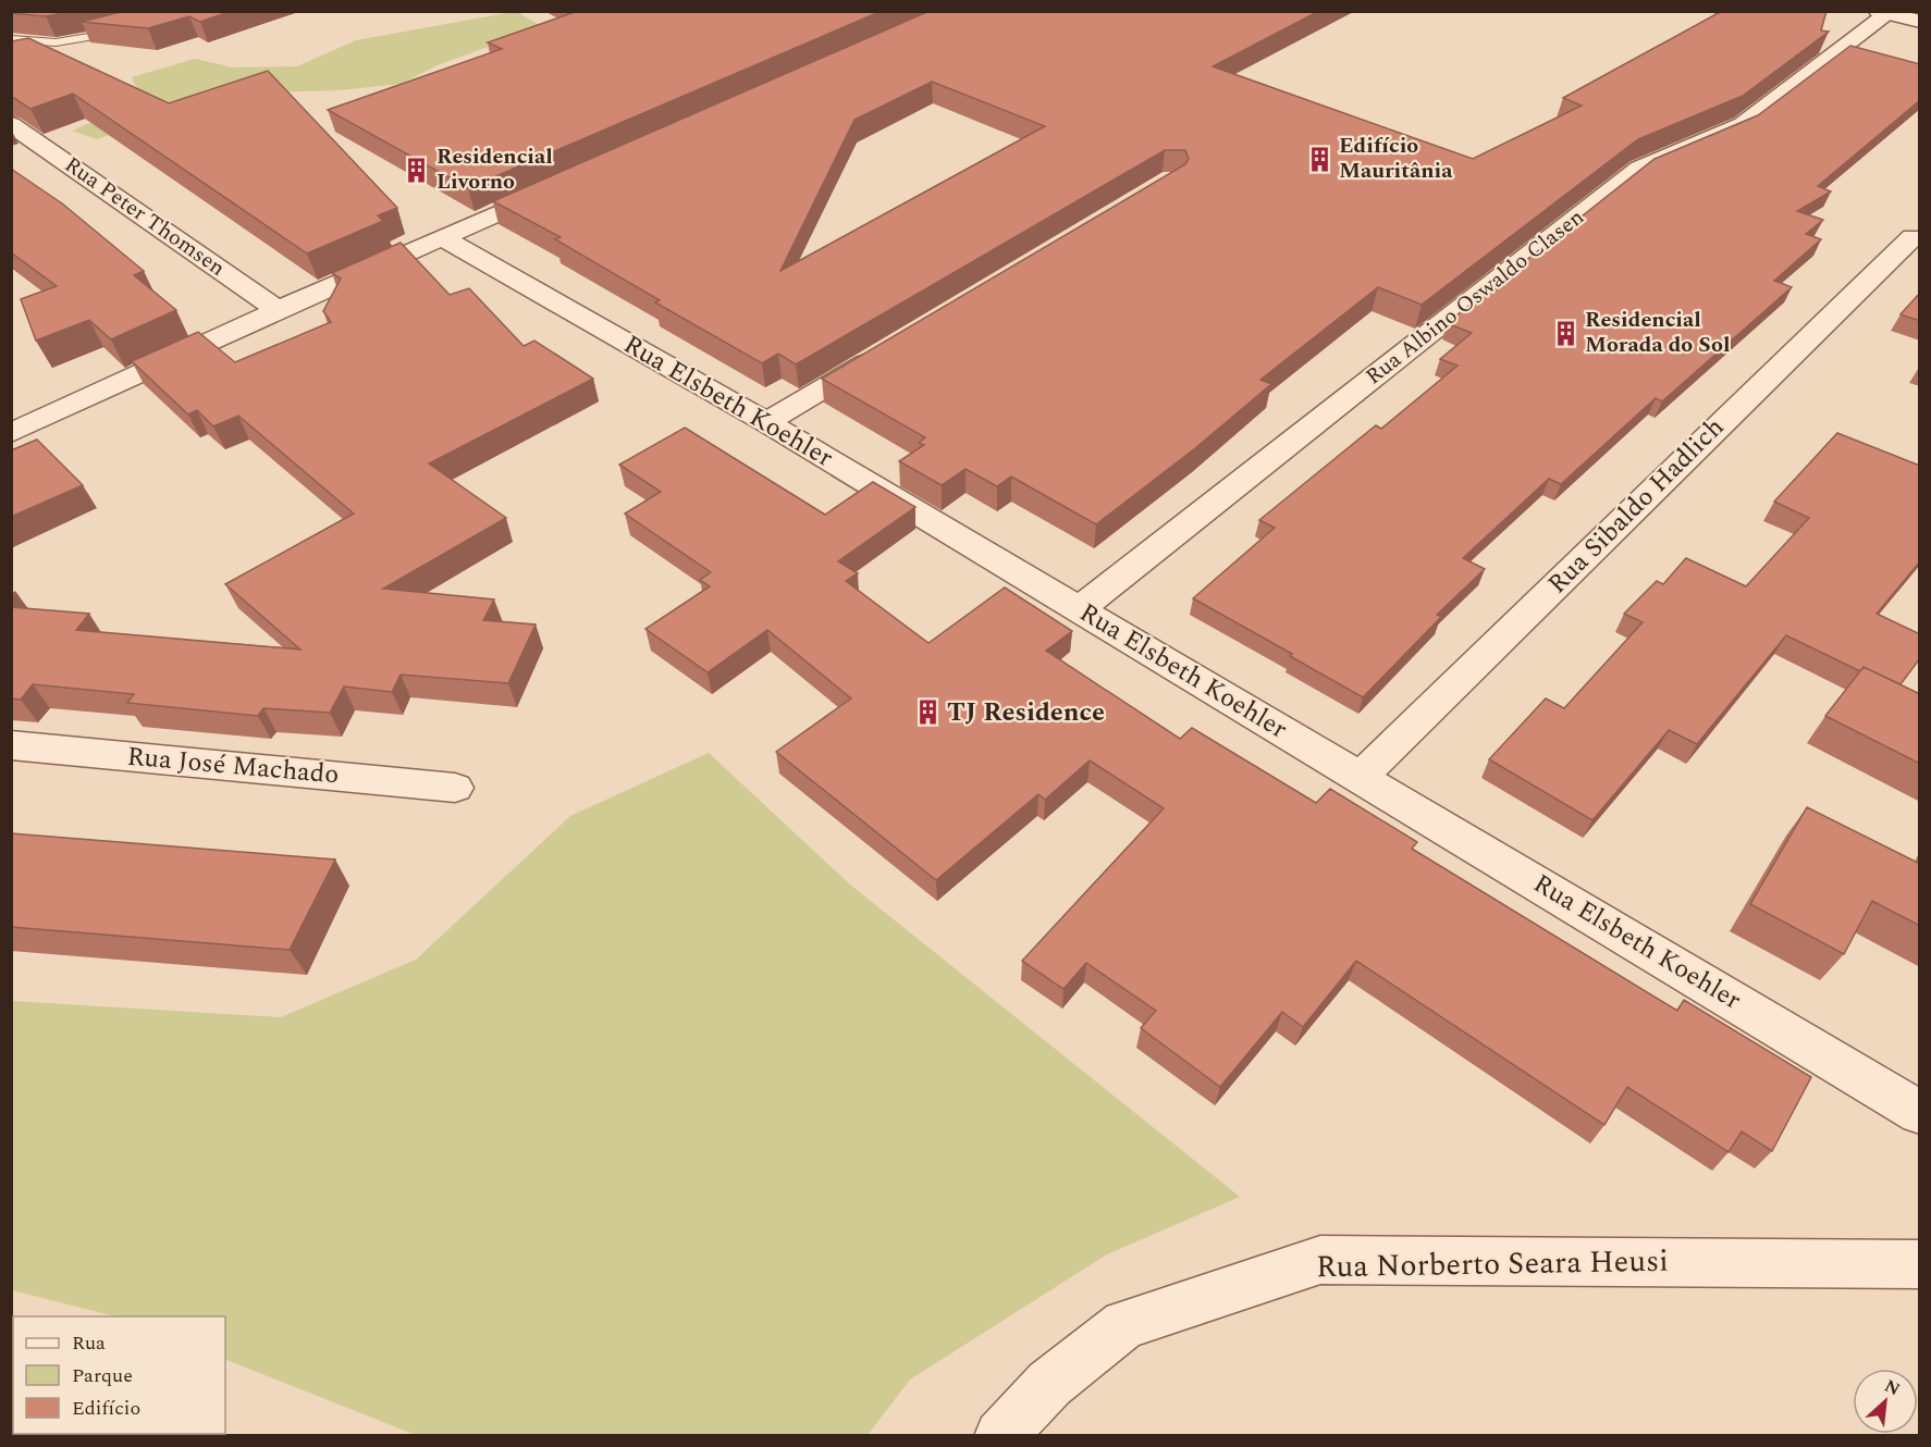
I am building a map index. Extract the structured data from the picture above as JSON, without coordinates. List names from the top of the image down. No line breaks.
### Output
{"streets":{"street":["Rua Peter Thomsen","Rua Albino Oswaldo Clasen","Rua Elsbeth Koehler","Rua Sibaldo Hadlich","Rua José Machado","Rua Norberto Seara Heusi"]},"crossings":[["Rua Albino Oswaldo Clasen","Rua Elsbeth Koehler"],["Rua Elsbeth Koehler","Rua Sibaldo Hadlich"]],"places":{"building":["Edifício Mauritânia","Residencial Livorno","Residencial Morada do Sol","TJ Residence"]},"legend":["Rua","Parque","Edifício"],"north":"top right"}
